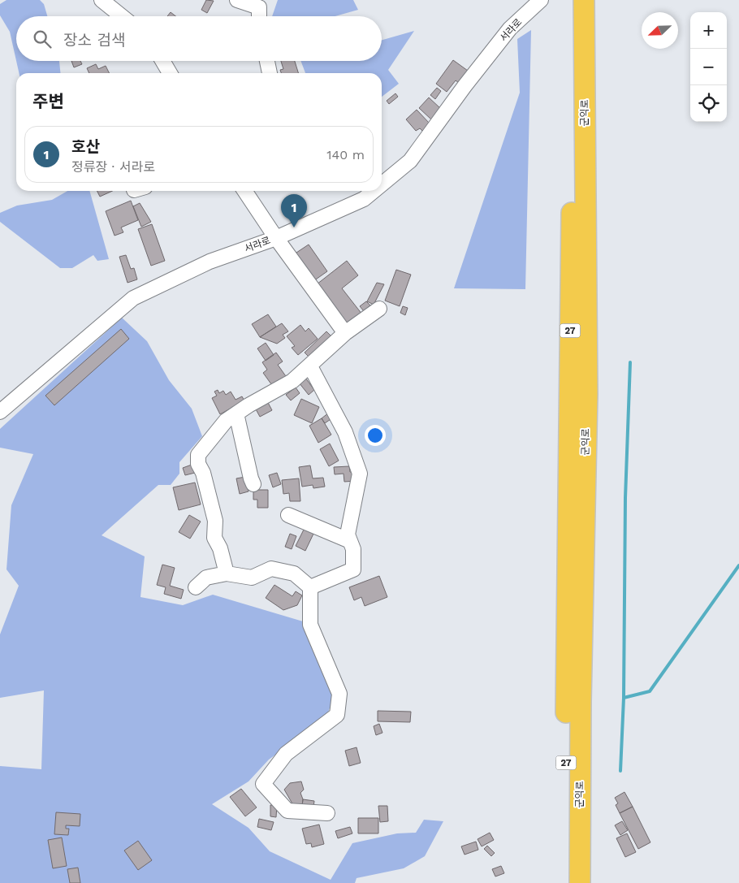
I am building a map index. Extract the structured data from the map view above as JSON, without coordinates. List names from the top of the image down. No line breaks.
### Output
{"streets":{"highway":["군익로","27"],"street":["서라로"]},"north":"bottom left","page":{"map_buttons":["+","−"],"search":"장소 검색","heading":"주변","list":[{"mark":"1","name":"호산","note":"정류장 · 서라로","value":"140 m"}],"pins":"1"}}
